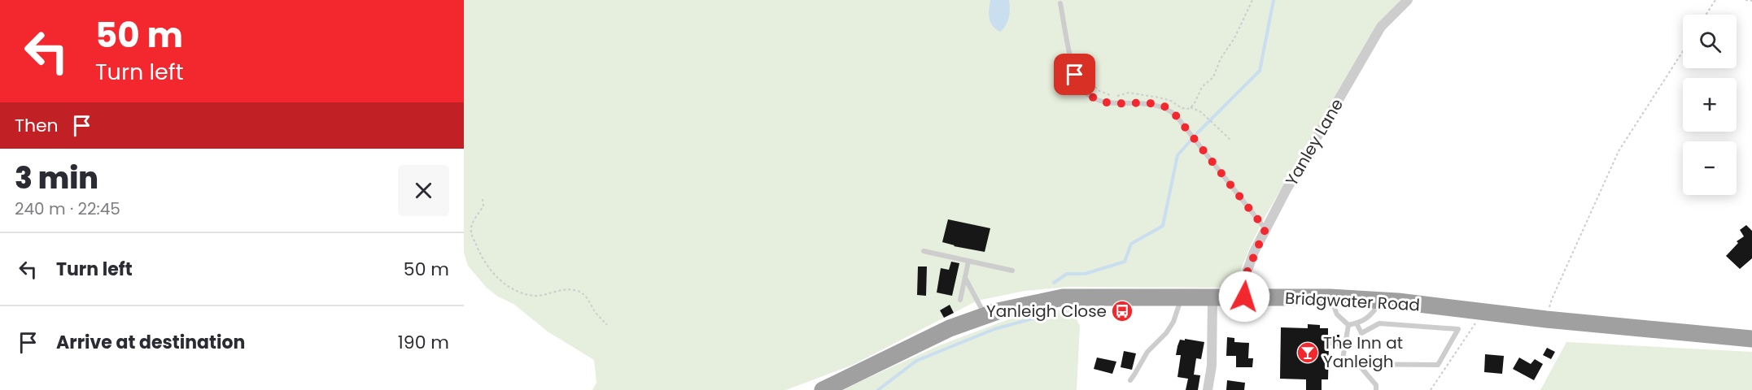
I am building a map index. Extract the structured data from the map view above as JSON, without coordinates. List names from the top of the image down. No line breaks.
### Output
{"streets":{"highway":["Bridgwater Road"],"street":["Yanley Lane"]},"crossings":[["Yanley Lane","Bridgwater Road"]],"places":{"bus stop":["Yanleigh Close"],"bar":["The Inn at Yanleigh"]},"page":{"turn":["50 m","Turn left"],"map_buttons":["+","−"],"then":"Then","heading":["3 min","240 m · 22:45"],"list":[{"name":"Turn left","value":"50 m"},{"name":"Arrive at destination","value":"190 m"}]}}
